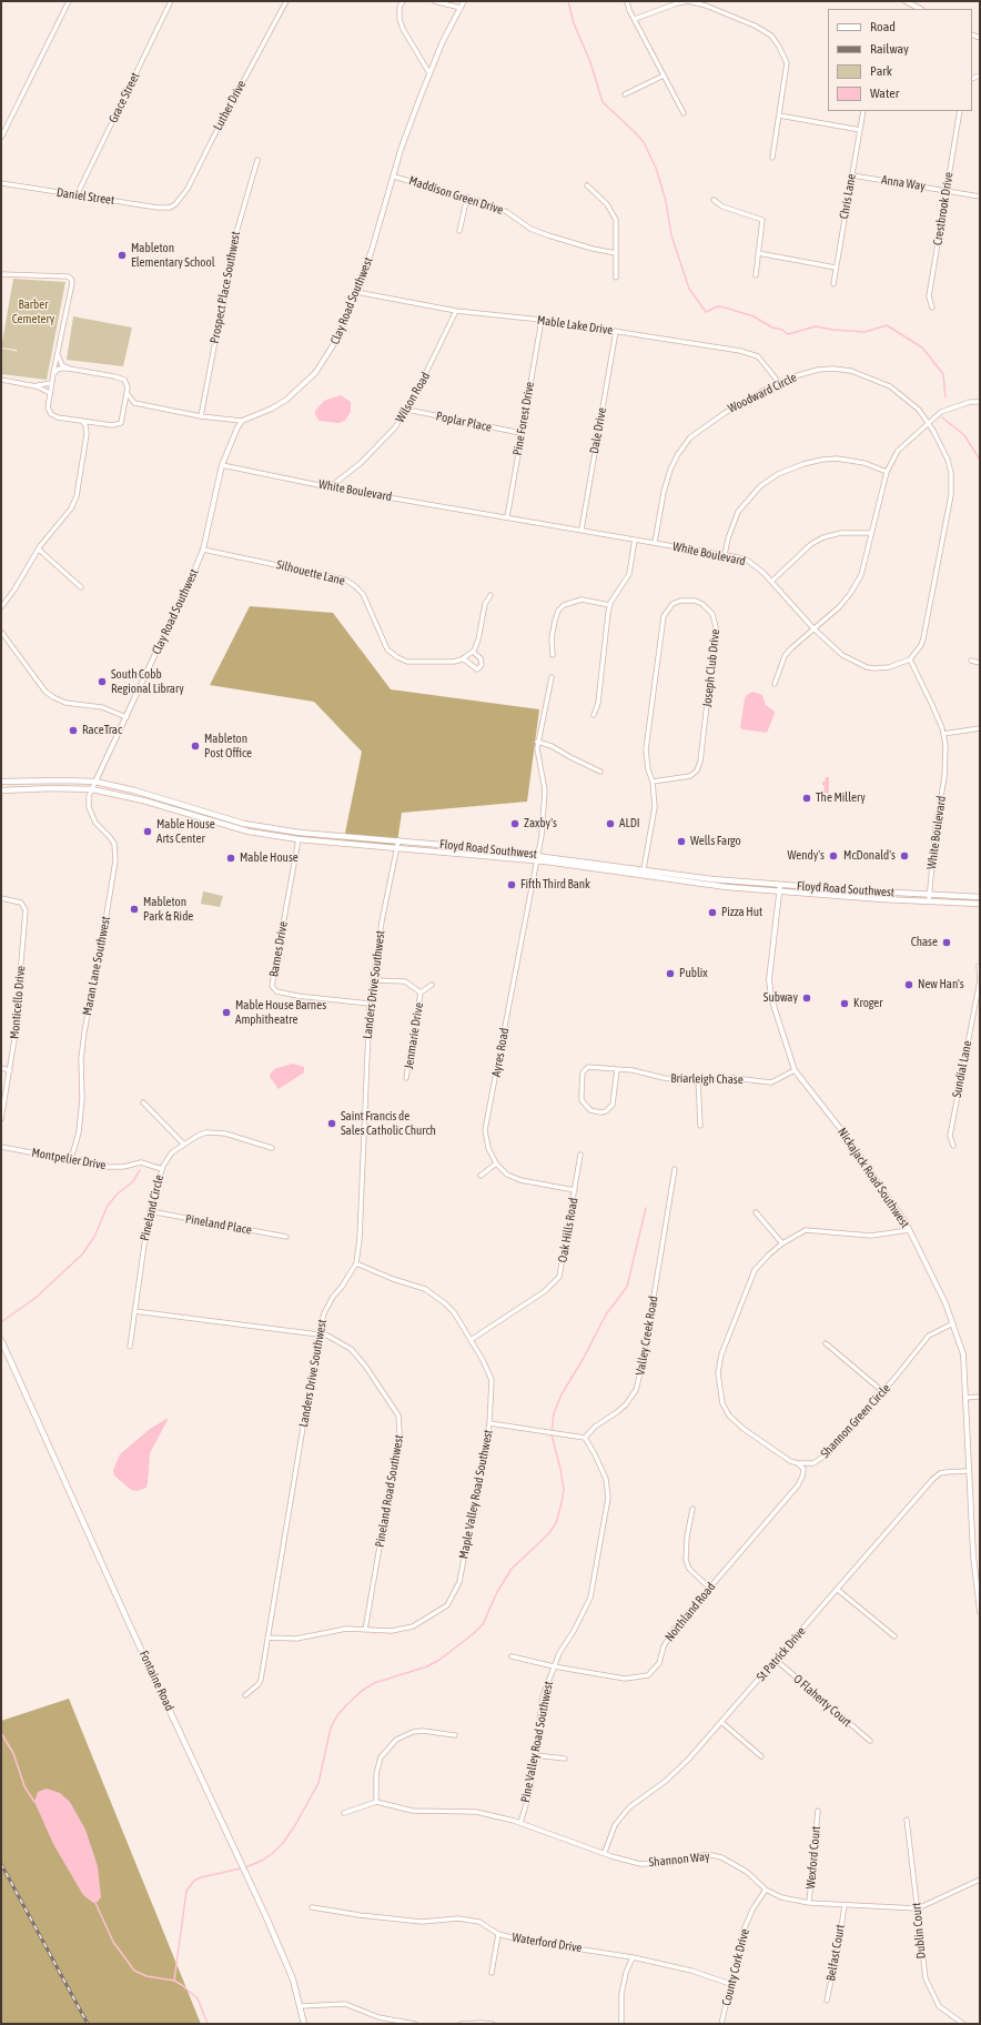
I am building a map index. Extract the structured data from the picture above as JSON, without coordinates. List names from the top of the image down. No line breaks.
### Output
{"streets":{"main road":["Floyd Road Southwest","Fontaine Road"],"street":["Grace Street","Luther Drive","Anna Way","Maddison Green Drive","Daniel Street","Chris Lane","Crestbrook Drive","Prospect Place Southwest","Clay Road Southwest","Mable Lake Drive","Woodward Circle","Wilson Road","Pine Forest Drive","Poplar Place","Dale Drive","White Boulevard","Silhouette Lane","Joseph Club Drive","Barnes Drive","Maran Lane Southwest","Landers Drive Southwest","Monticello Drive","Jenmarie Drive","Ayres Road","Sundial Lane","Briarleigh Chase","Montpelier Drive","Nickajack Road Southwest","Pineland Circle","Pineland Place","Oak Hills Road","Valley Creek Road","Shannon Green Circle","Pineland Road Southwest","Maple Valley Road Southwest","Northland Road","St Patrick Drive","O Flaherty Court","Pine Valley Road Southwest","Wexford Court","Shannon Way","Dublin Court","Waterford Drive","Belfast Court","County Cork Drive"]},"crossings":[["Grace Street","Daniel Street"],["Luther Drive","Daniel Street"],["Anna Way","Chris Lane"],["Anna Way","Crestbrook Drive"],["Maddison Green Drive","Clay Road Southwest"],["Clay Road Southwest","Mable Lake Drive"],["Clay Road Southwest","White Boulevard"],["Clay Road Southwest","Silhouette Lane"],["Clay Road Southwest","Floyd Road Southwest"],["Clay Road Southwest","Maran Lane Southwest"],["Mable Lake Drive","Woodward Circle"],["Mable Lake Drive","Wilson Road"],["Mable Lake Drive","Pine Forest Drive"],["Mable Lake Drive","Dale Drive"],["Woodward Circle","White Boulevard"],["Wilson Road","Poplar Place"],["Wilson Road","White Boulevard"],["Pine Forest Drive","Poplar Place"],["Pine Forest Drive","White Boulevard"],["Dale Drive","White Boulevard"],["White Boulevard","Floyd Road Southwest"],["Joseph Club Drive","Floyd Road Southwest"],["Floyd Road Southwest","Barnes Drive"],["Floyd Road Southwest","Maran Lane Southwest"],["Floyd Road Southwest","Landers Drive Southwest"],["Floyd Road Southwest","Ayres Road"],["Floyd Road Southwest","Nickajack Road Southwest"],["Barnes Drive","Landers Drive Southwest"],["Maran Lane Southwest","Montpelier Drive"],["Landers Drive Southwest","Jenmarie Drive"],["Landers Drive Southwest","Pineland Road Southwest"],["Landers Drive Southwest","Maple Valley Road Southwest"],["Ayres Road","Oak Hills Road"],["Briarleigh Chase","Nickajack Road Southwest"],["Montpelier Drive","Pineland Circle"],["Nickajack Road Southwest","Shannon Green Circle"],["Nickajack Road Southwest","St Patrick Drive"],["Pineland Circle","Pineland Place"],["Pineland Circle","Pineland Road Southwest"],["Oak Hills Road","Maple Valley Road Southwest"],["Valley Creek Road","Pine Valley Road Southwest"],["Shannon Green Circle","Northland Road"],["Pineland Road Southwest","Maple Valley Road Southwest"],["Northland Road","Pine Valley Road Southwest"],["St Patrick Drive","O Flaherty Court"],["St Patrick Drive","Shannon Way"],["Pine Valley Road Southwest","Shannon Way"],["Wexford Court","Shannon Way"],["Shannon Way","Dublin Court"],["Shannon Way","Belfast Court"],["Shannon Way","County Cork Drive"],["Waterford Drive","County Cork Drive"]],"parks":["Barber Cemetery"],"places":["Mableton Elementary School","South Cobb Regional Library","RaceTrac","Mableton Post Office","The Millery","Zaxby's","ALDI","Mable House Arts Center","Wells Fargo","Wendy's","McDonald's","Mable House","Fifth Third Bank","Mableton Park & Ride","Pizza Hut","Chase","Publix","New Han's","Subway","Kroger","Mable House Barnes Amphitheatre","Saint Francis de Sales Catholic Church"],"legend":["Road","Railway","Park","Water"]}
